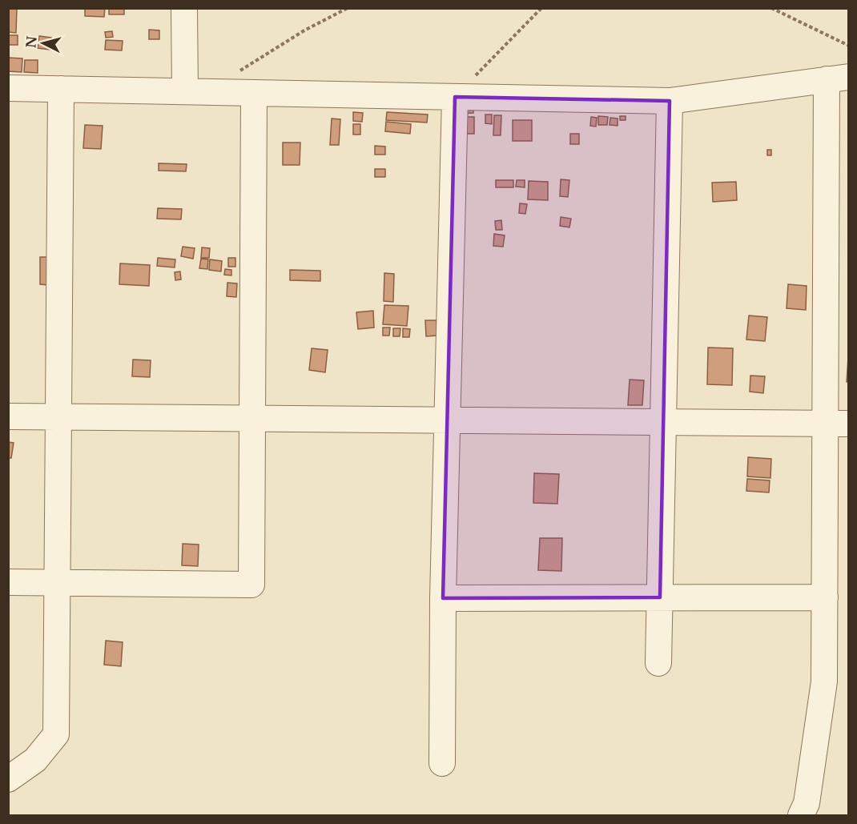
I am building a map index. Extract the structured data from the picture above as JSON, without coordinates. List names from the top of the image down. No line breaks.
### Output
{"north":"left"}
